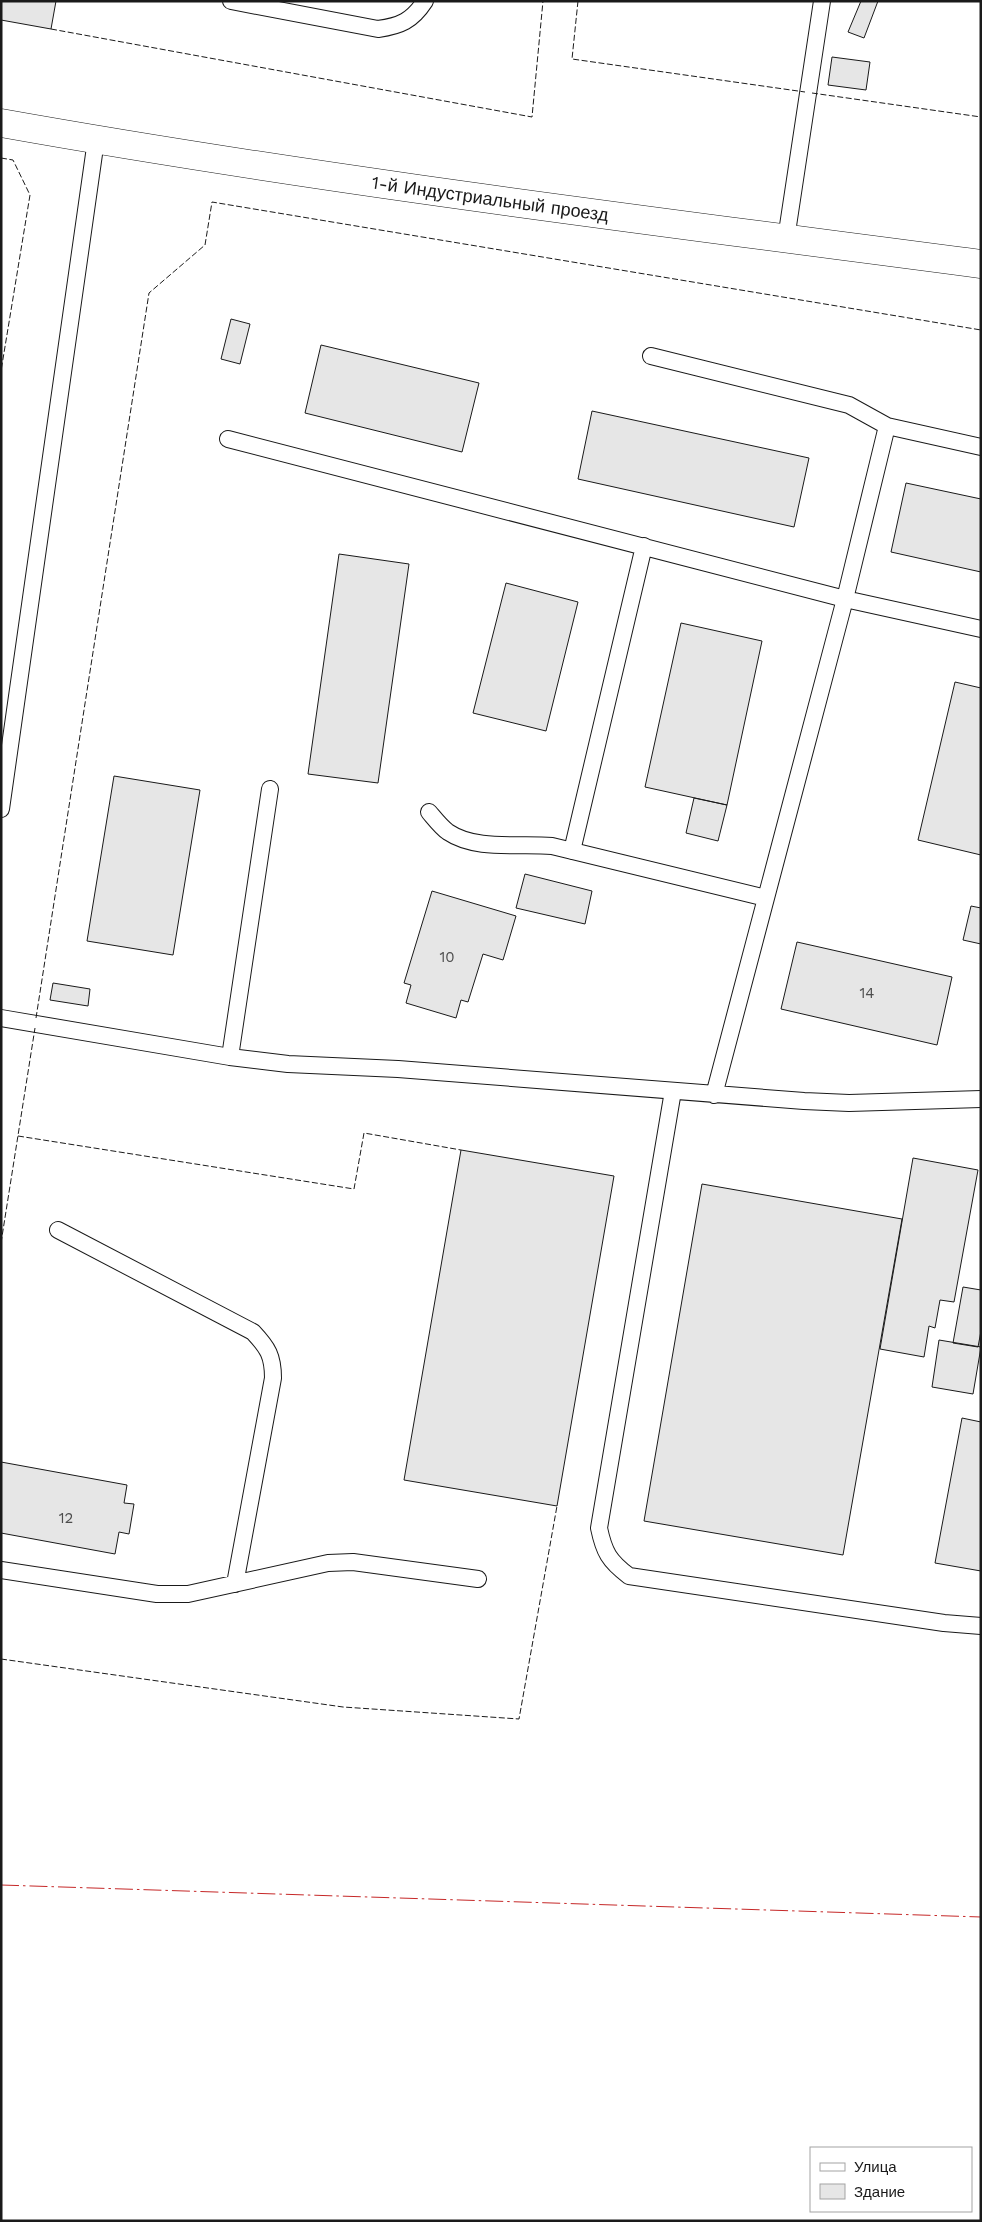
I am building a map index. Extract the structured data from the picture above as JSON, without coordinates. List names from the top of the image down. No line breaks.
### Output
{"streets":{"street":["1-й Индустриальный проезд"]},"house_numbers":["10","14","12"],"legend":["Улица","Здание"]}
